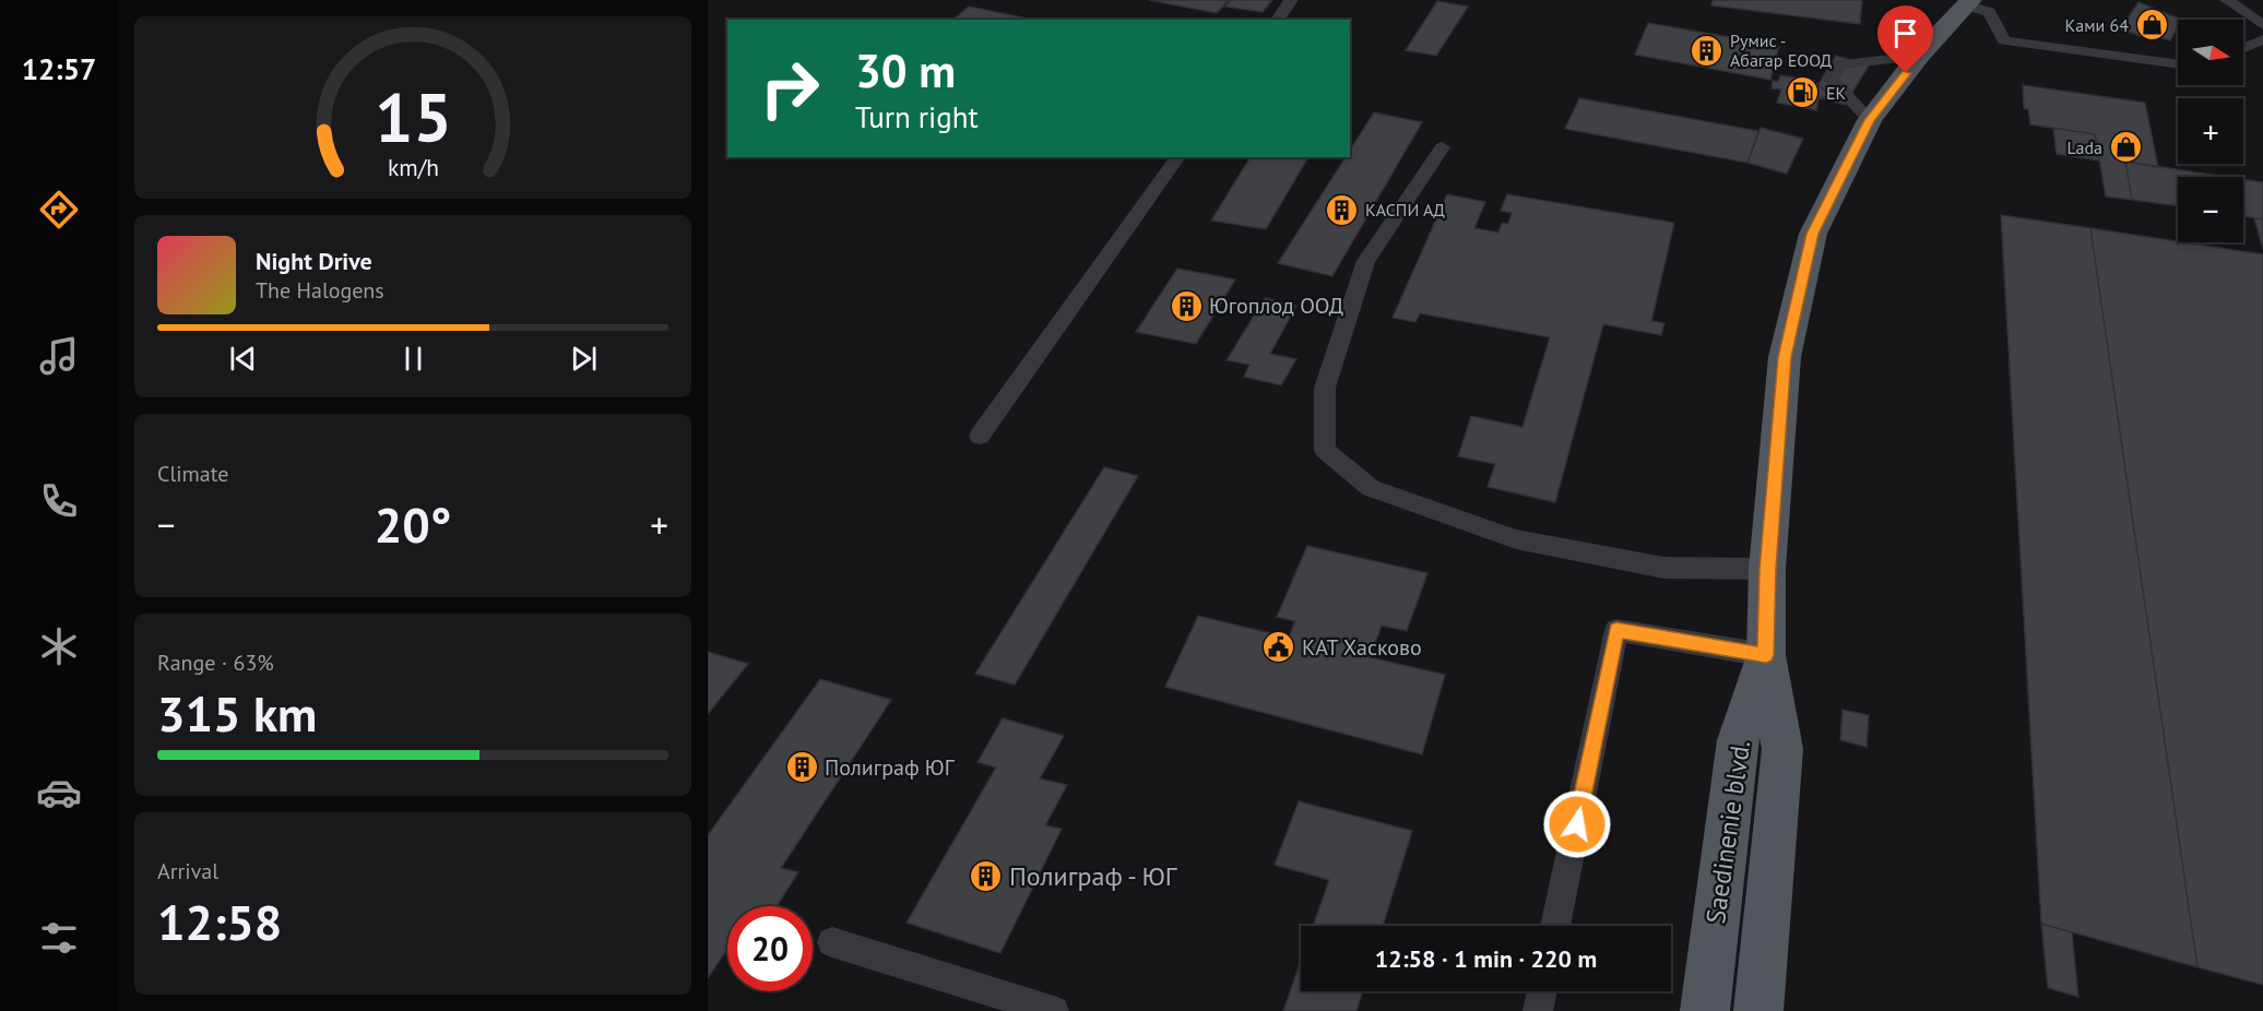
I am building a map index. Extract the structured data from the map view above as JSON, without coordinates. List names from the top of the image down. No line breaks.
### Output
{"streets":{"main road":["Saedinenie blvd."]},"places":{"shop":["Ками 64","Lada"],"building":["Румис - Абагар ЕООД","КАСПИ АД","Югоплод ООД","Полиграф ЮГ","Полиграф - ЮГ"],"fuel station":["ЕК"],"public building":["КАТ Хасково"]},"north":"right","page":{"tabs":"12:57","map_buttons":["+","−"],"turn":["30 m","Turn right"],"song":["Night Drive","The Halogens"],"tile":["Climate",["Range · 63%","315 km"],["Arrival","12:58"]],"heat":["−","20°","+"],"limit":"20","trip":"12:58 · 1 min · 220 m","gauge":["15","km/h"]}}
